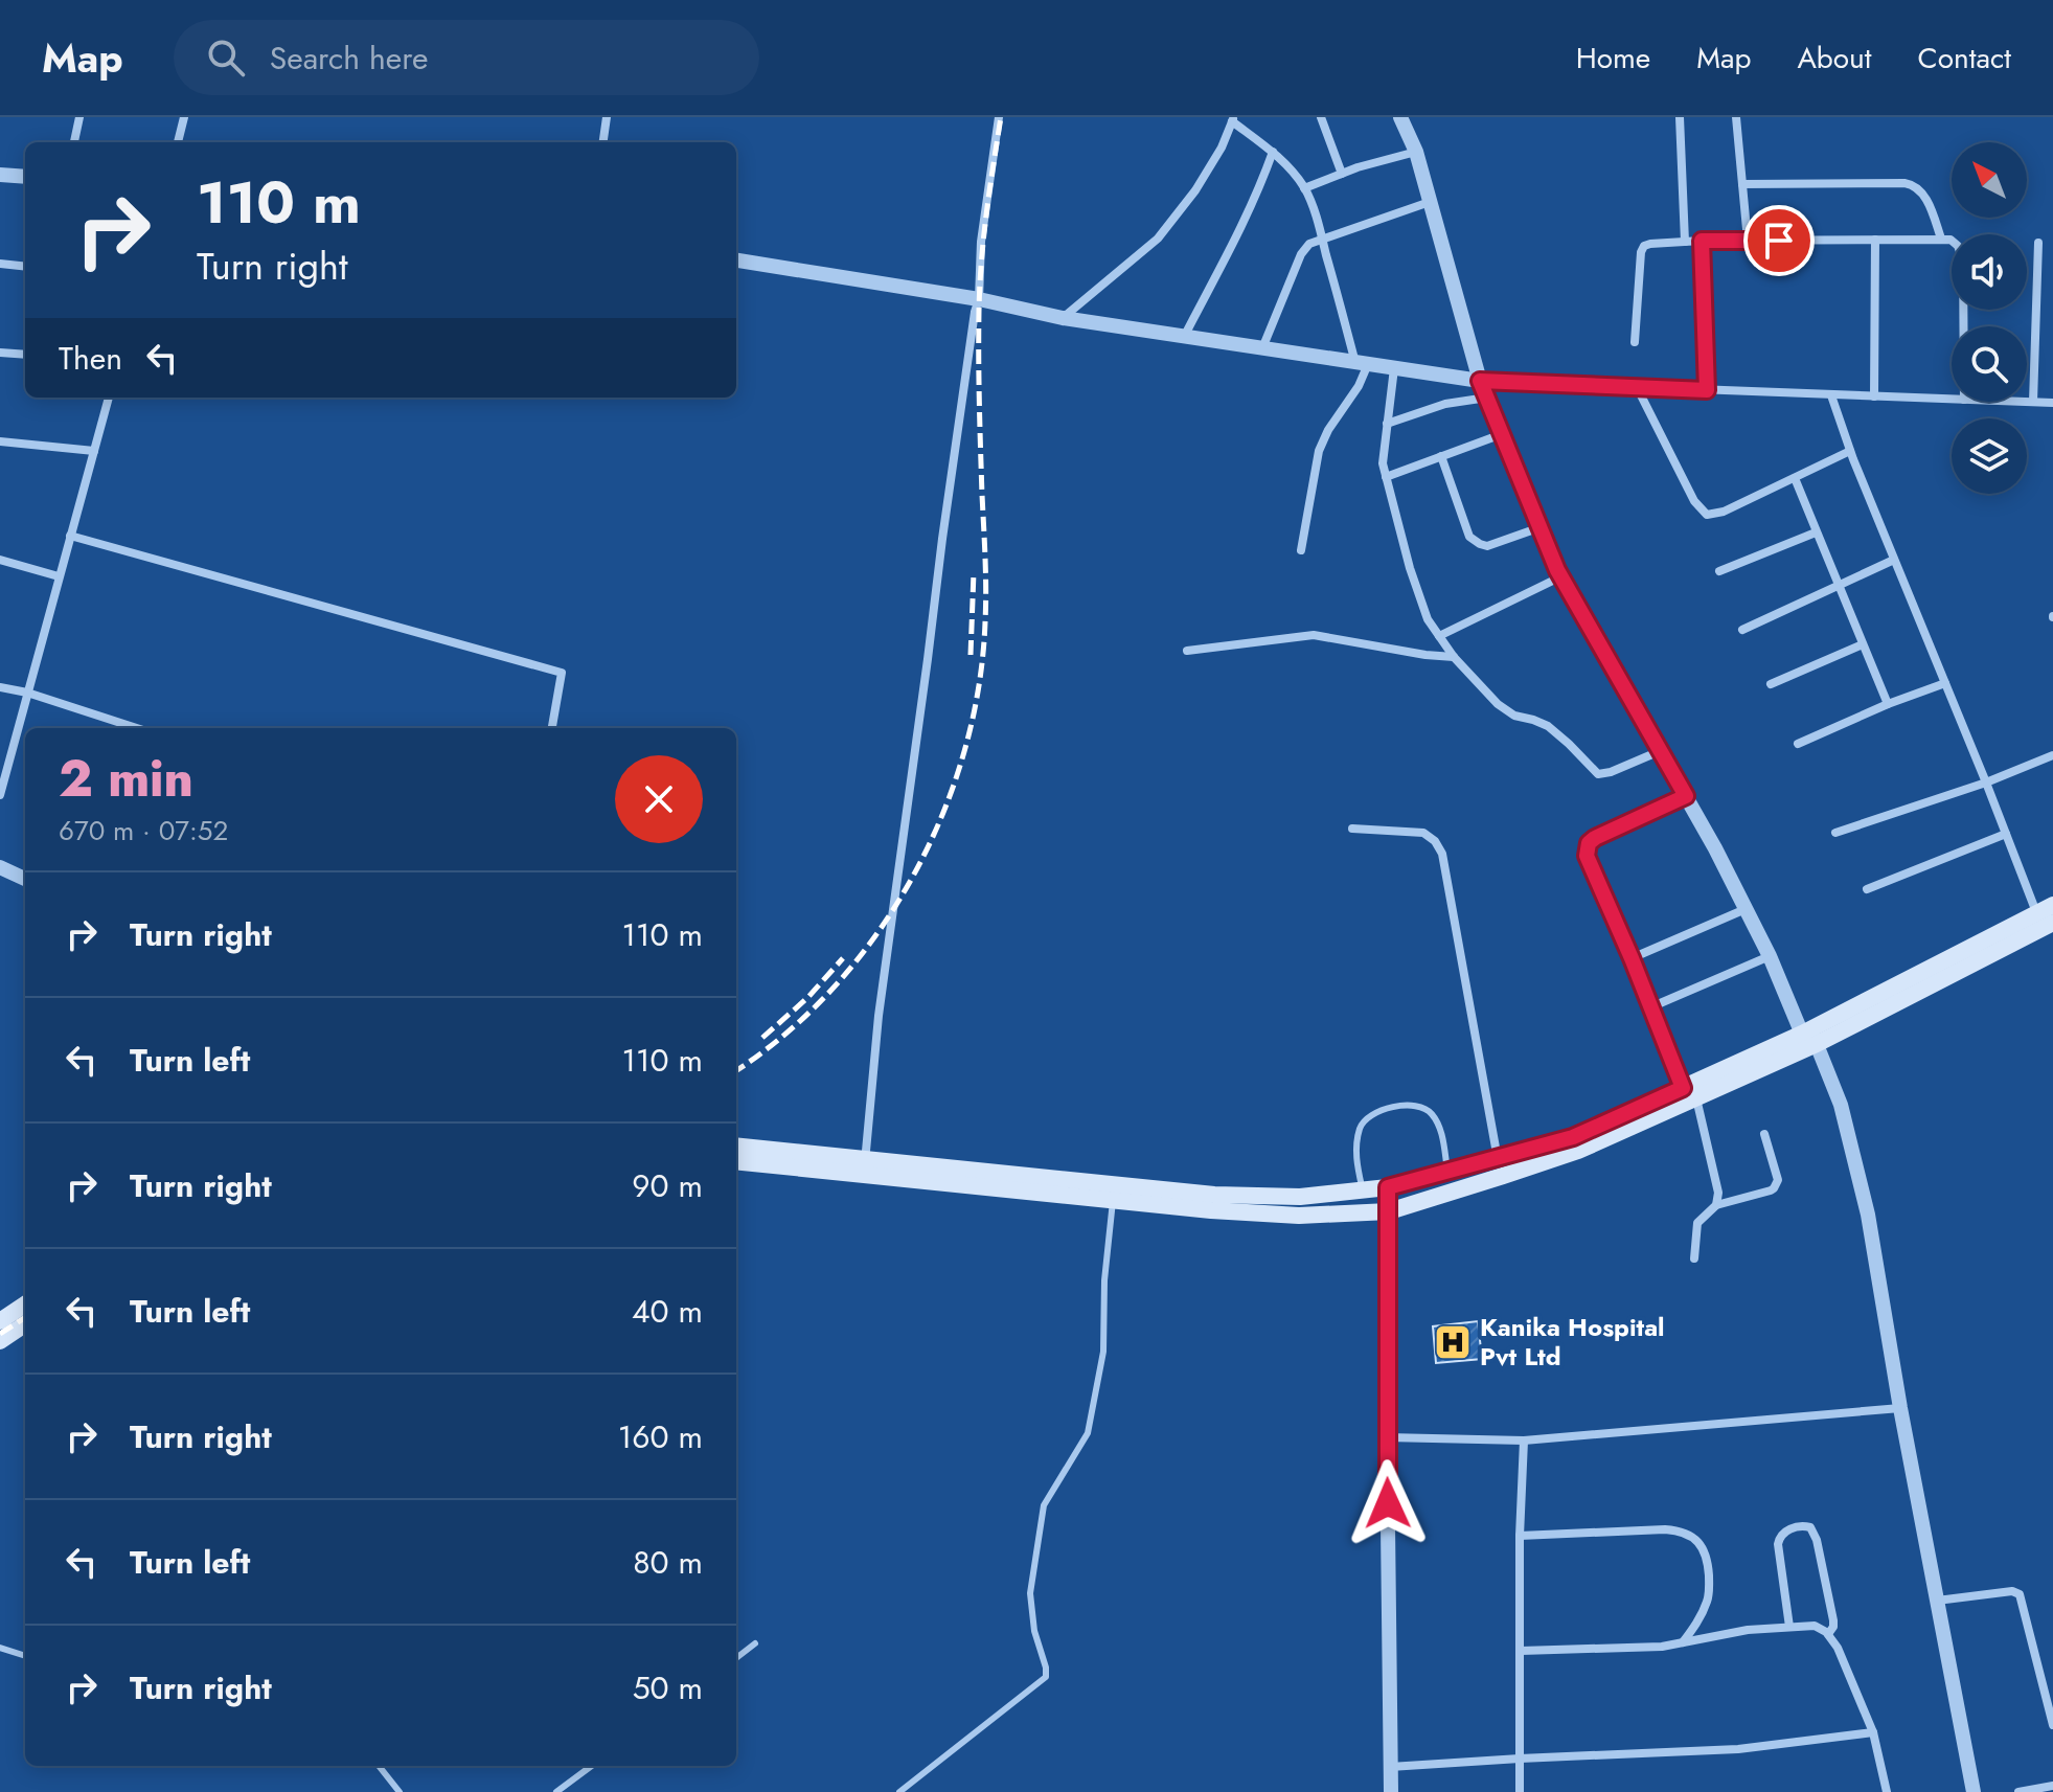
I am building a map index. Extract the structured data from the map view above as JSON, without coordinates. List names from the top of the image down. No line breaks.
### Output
{"places":{"hospital":["Kanika Hospital Pvt Ltd"]},"north":"top left","page":{"header":"Map","search":"Search here","nav":["Home","Map","About","Contact"],"turn":["110 m","Turn right"],"then":"Then","heading":["2 min","670 m · 07:52"],"list":[{"name":"Turn right","value":"110 m"},{"name":"Turn left","value":"110 m"},{"name":"Turn right","value":"90 m"},{"name":"Turn left","value":"40 m"},{"name":"Turn right","value":"160 m"},{"name":"Turn left","value":"80 m"},{"name":"Turn right","value":"50 m"}]}}
